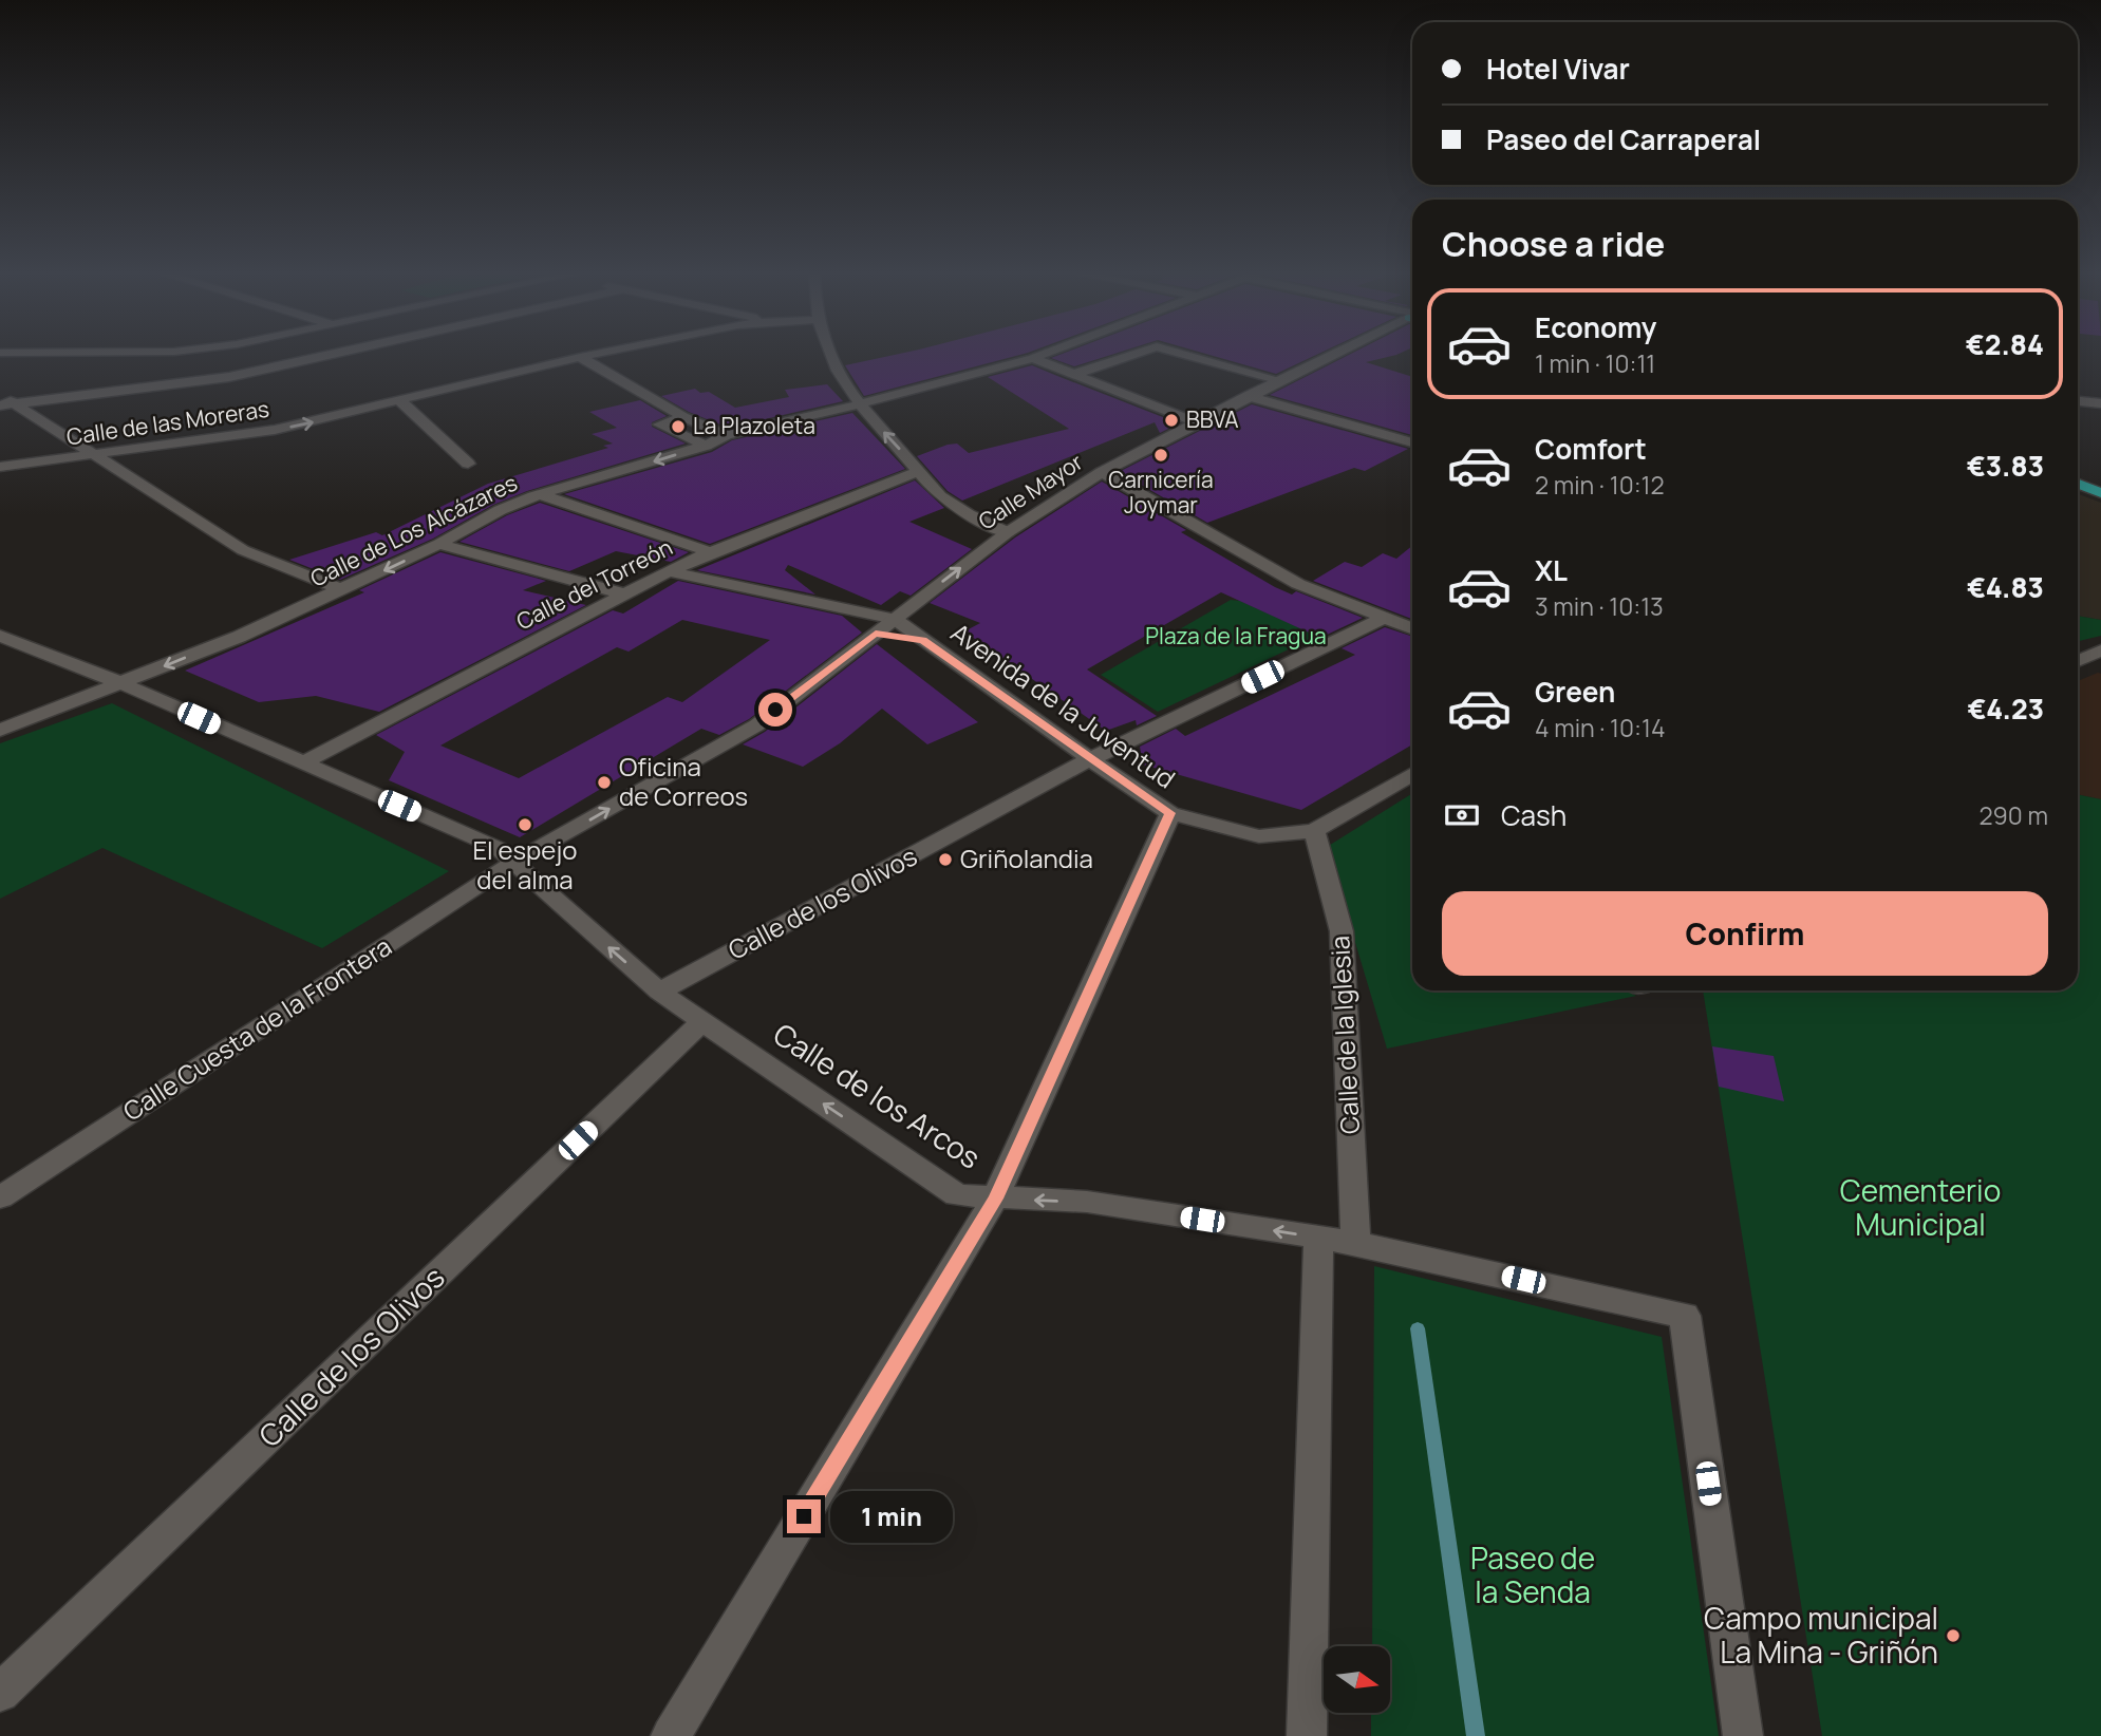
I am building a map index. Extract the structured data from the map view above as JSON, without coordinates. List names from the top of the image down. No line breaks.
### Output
{"streets":{"street":["Calle de las Moreras","Calle Mayor","Calle de Los Alcázares","Calle del Torreón","Avenida de la Juventud","Calle de los Olivos","Calle Cuesta de la Frontera","Calle de la Iglesia","Calle de los Arcos"]},"crossings":[["Calle Mayor","Avenida de la Juventud"],["Calle Mayor","Calle Cuesta de la Frontera"],["Calle de Los Alcázares","Calle de los Arcos"],["Calle del Torreón","Calle de los Arcos"],["Avenida de la Juventud","Calle de los Olivos"],["Avenida de la Juventud","Calle Cuesta de la Frontera"],["Avenida de la Juventud","Calle de la Iglesia"],["Calle de los Olivos","Calle de los Arcos"],["Calle Cuesta de la Frontera","Calle de los Arcos"],["Calle de la Iglesia","Calle de los Arcos"]],"one_way":["Calle de Los Alcázares","Calle Cuesta de la Frontera","Calle de los Arcos"],"parks":["Plaza de la Fragua","Cementerio Municipal","Paseo de la Senda"],"places":["BBVA","La Plazoleta","Carnicería Joymar","Oficina de Correos","El espejo del alma","Griñolandia","Campo municipal La Mina - Griñón"],"north":"right","page":{"banner":["Hotel Vivar","Paseo del Carraperal"],"heading":"Choose a ride","list":[{"name":"Economy","note":"1 min · 10:11","value":"€2.84"},{"name":"Comfort","note":"2 min · 10:12","value":"€3.83"},{"name":"XL","note":"3 min · 10:13","value":"€4.83"},{"name":"Green","note":"4 min · 10:14","value":"€4.23"}],"pay":["Cash","290 m"],"buttons":"Confirm","bubble":"1 min"}}
